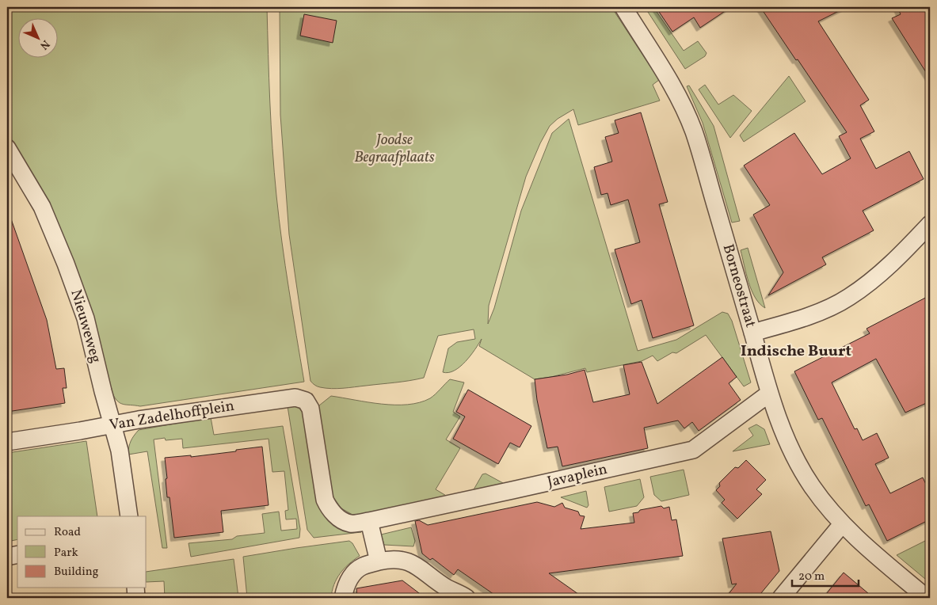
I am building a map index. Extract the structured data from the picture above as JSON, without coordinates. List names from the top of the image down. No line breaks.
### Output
{"streets":{"street":["Borneostraat","Nieuweweg","Van Zadelhoffplein","Javaplein"]},"crossings":[["Borneostraat","Javaplein"],["Nieuweweg","Van Zadelhoffplein"],["Van Zadelhoffplein","Javaplein"]],"districts":["Indische Buurt"],"parks":["Joodse Begraafplaats"],"legend":["Road","Park","Building"],"scale_bar":"20 m","north":"bottom right"}
